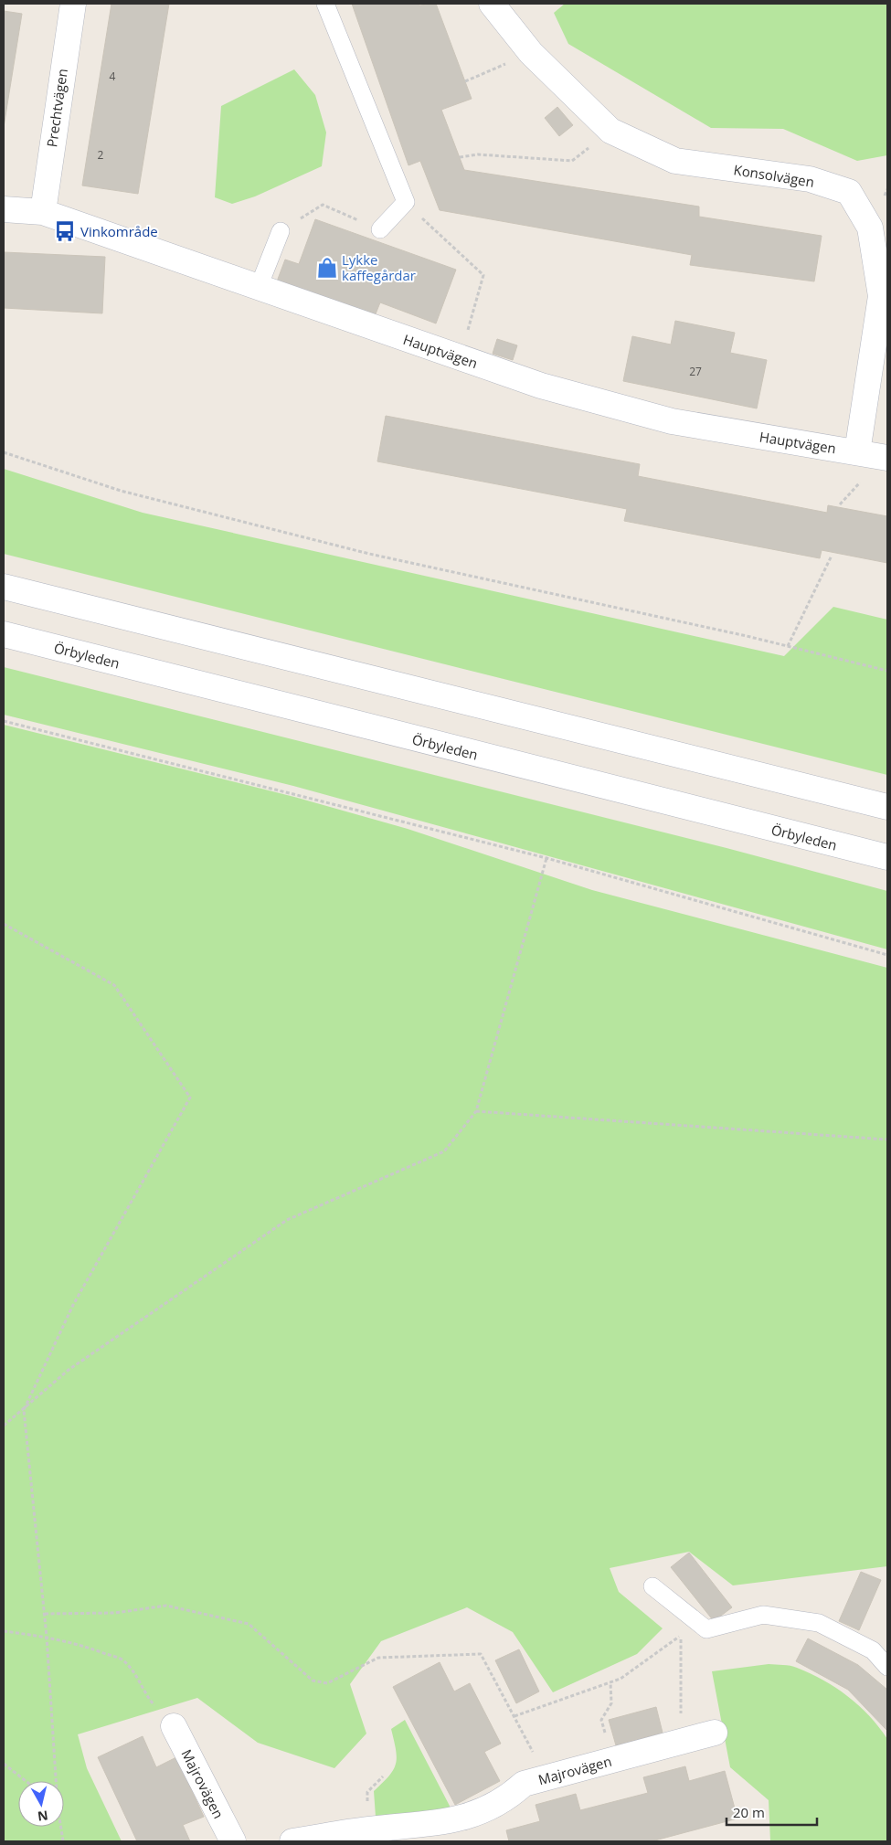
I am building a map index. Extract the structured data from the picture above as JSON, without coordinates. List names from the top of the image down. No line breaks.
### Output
{"streets":{"street":["Prechtvägen","Konsolvägen","Hauptvägen","Örbyleden","Majrovägen"]},"crossings":[["Prechtvägen","Hauptvägen"],["Konsolvägen","Hauptvägen"]],"places":{"bus stop":["Vinkområde"],"shop":["Lykke kaffegårdar"]},"house_numbers":["4","2","27"],"scale_bar":"20 m","north":"bottom"}
